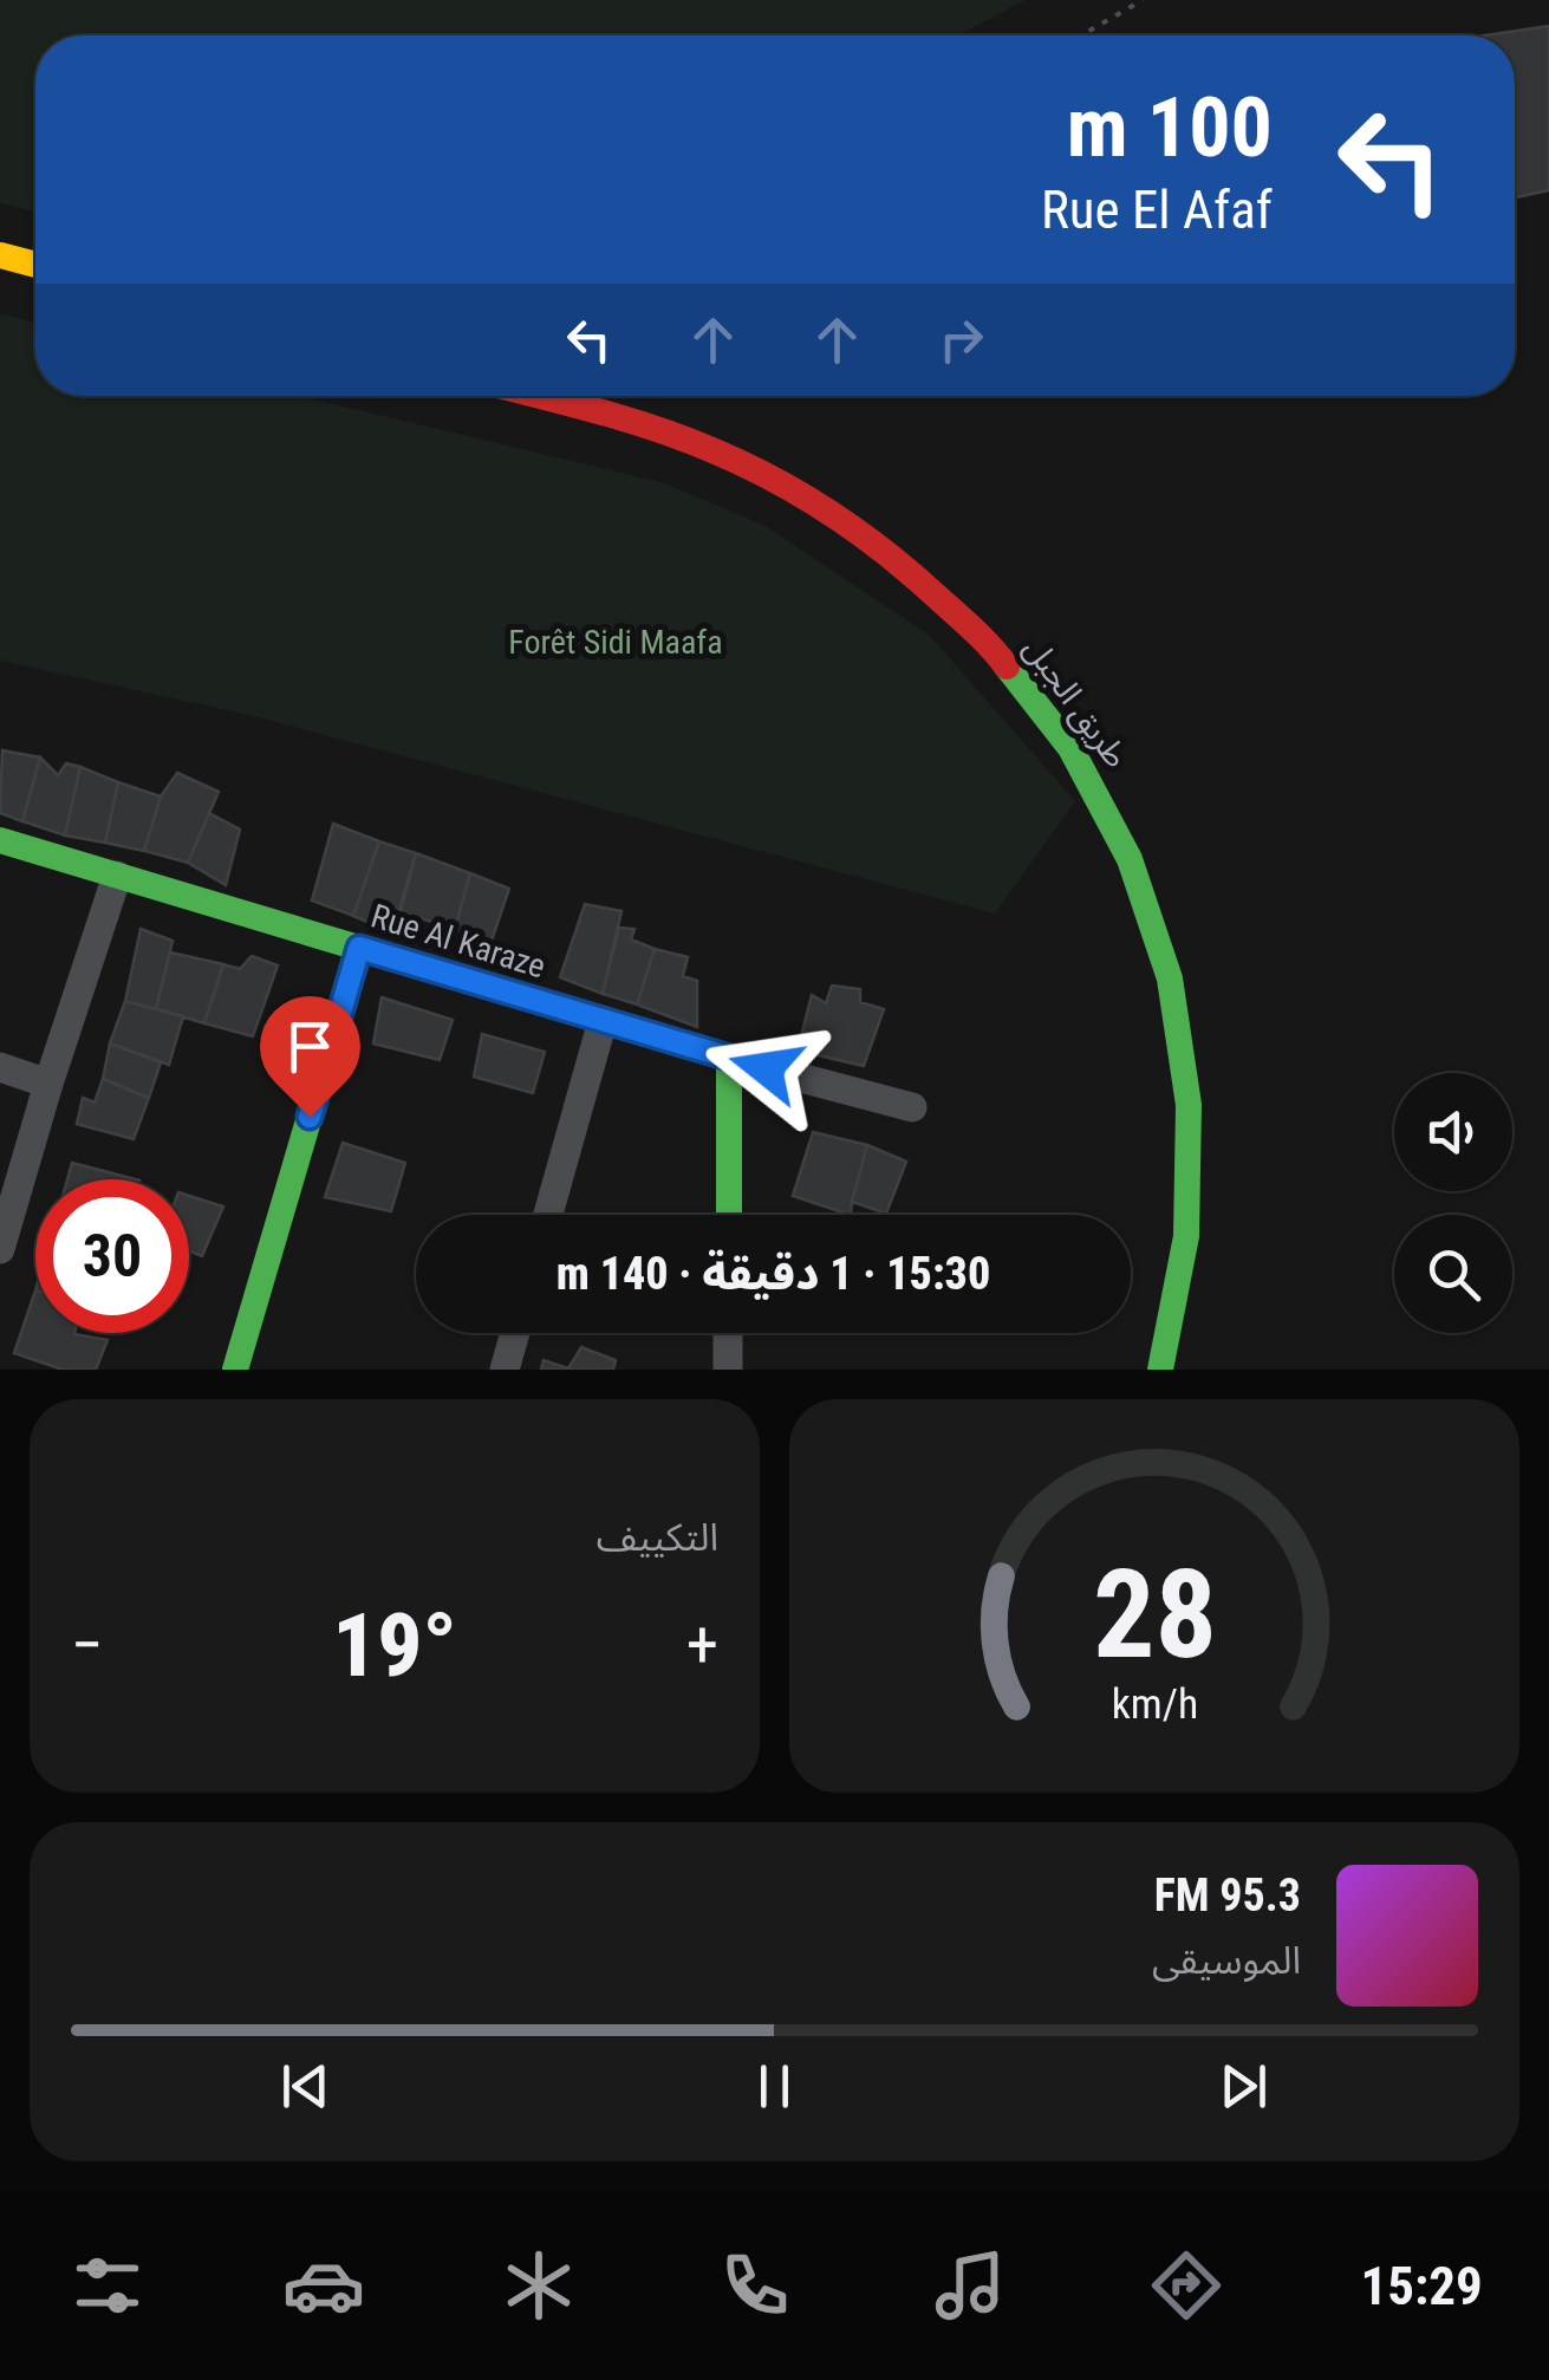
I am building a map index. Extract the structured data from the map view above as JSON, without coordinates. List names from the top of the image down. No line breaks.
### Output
{"streets":{"street":["طريق الجبل","Rue Al Karaze"]},"parks":["Forêt Sidi Maafa"],"page":{"turn":["100 m","Rue El Afaf"],"limit":"30","trip":"15:30 · 1 دقيقة · 140 m","tile":"التكييف","heat":["−","19°","+"],"song":["95.3 FM","الموسيقى"],"tabs":"15:29","gauge":["28","km/h"]}}
